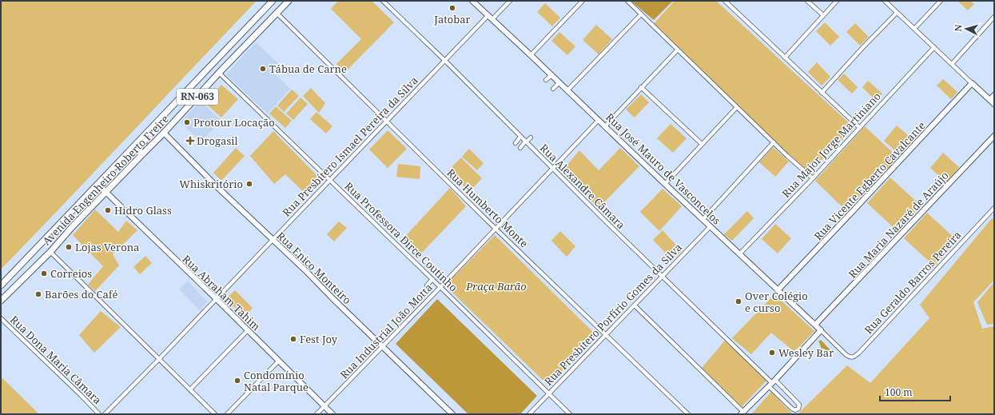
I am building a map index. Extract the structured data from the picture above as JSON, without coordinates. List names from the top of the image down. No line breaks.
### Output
{"streets":{"main road":["RN-063","Rua José Mauro de Vasconcelos","Avenida Engenheiro Roberto Freire","Rua Vicente Egberto Cavalcante","Rua Maria Nazaré de Araújo","Rua Enico Monteiro","Rua Abraham Tahim"],"street":["Rua Major Jorge Martiniano","Rua Presbítero Ismael Pereira da Silva","Rua Alexandre Câmara","Rua Humberto Monte","Rua Professora Dirce Coutinho","Rua Geraldo Barros Pereira","Rua Presbítero Porfírio Gomes da Silva","Rua Industrial João Motta","Rua Dona Maria Câmara"]},"crossings":[["Rua Major Jorge Martiniano","Rua José Mauro de Vasconcelos"],["Rua Presbítero Ismael Pereira da Silva","Rua José Mauro de Vasconcelos"],["Rua Presbítero Ismael Pereira da Silva","Rua Alexandre Câmara"],["Rua Presbítero Ismael Pereira da Silva","Rua Humberto Monte"],["Rua Presbítero Ismael Pereira da Silva","Rua Professora Dirce Coutinho"],["Rua Presbítero Ismael Pereira da Silva","Rua Enico Monteiro"],["Rua Presbítero Ismael Pereira da Silva","Rua Abraham Tahim"],["Rua José Mauro de Vasconcelos","Rua Vicente Egberto Cavalcante"],["Rua José Mauro de Vasconcelos","Rua Maria Nazaré de Araújo"],["Rua José Mauro de Vasconcelos","Rua Geraldo Barros Pereira"],["Rua José Mauro de Vasconcelos","Rua Presbítero Porfírio Gomes da Silva"],["Rua José Mauro de Vasconcelos","Rua Industrial João Motta"],["Avenida Engenheiro Roberto Freire","Rua Humberto Monte"],["Avenida Engenheiro Roberto Freire","Rua Professora Dirce Coutinho"],["Avenida Engenheiro Roberto Freire","Rua Enico Monteiro"],["Avenida Engenheiro Roberto Freire","Rua Abraham Tahim"],["Rua Alexandre Câmara","Rua Presbítero Porfírio Gomes da Silva"],["Rua Alexandre Câmara","Rua Industrial João Motta"],["Rua Humberto Monte","Rua Presbítero Porfírio Gomes da Silva"],["Rua Humberto Monte","Rua Industrial João Motta"],["Rua Professora Dirce Coutinho","Rua Presbítero Porfírio Gomes da Silva"],["Rua Professora Dirce Coutinho","Rua Industrial João Motta"],["Rua Enico Monteiro","Rua Industrial João Motta"],["Rua Abraham Tahim","Rua Industrial João Motta"]],"parks":["Praça Barão"],"places":{"other":["Jatobar","Tábua de Carne","Protour Locação","Whiskritório","Hidro Glass","Lojas Verona","Correios","Barões do Café","Over Colégio e curso","Fest Joy","Wesley Bar","Condomínio Natal Parque"],"health":["Drogasil"]},"scale_bar":"100 m","north":"left"}
